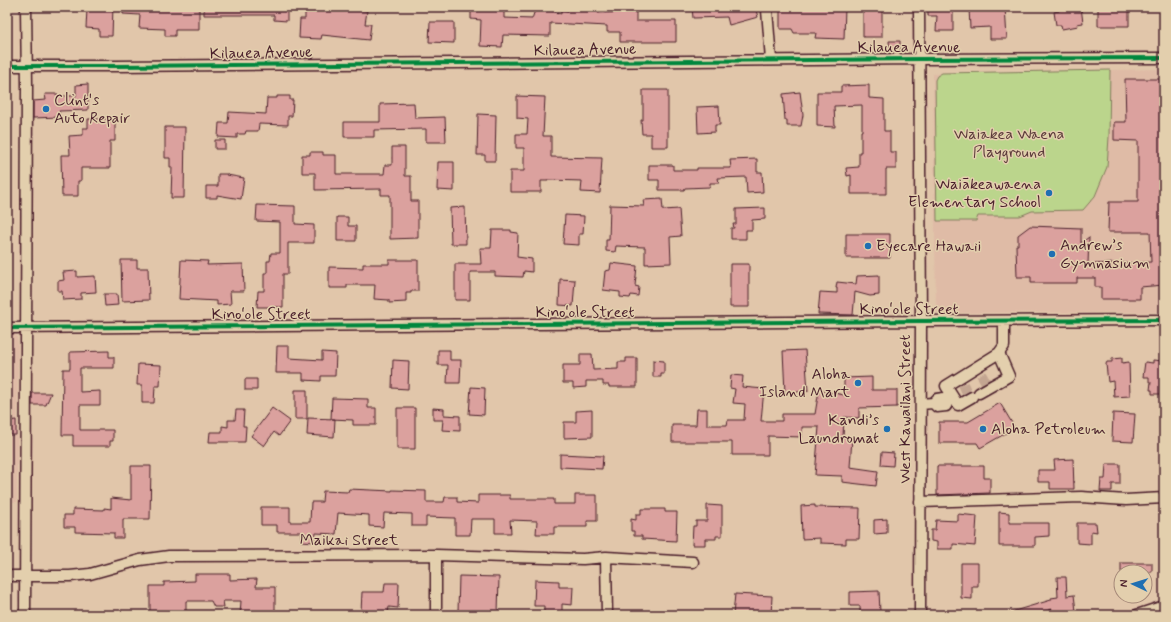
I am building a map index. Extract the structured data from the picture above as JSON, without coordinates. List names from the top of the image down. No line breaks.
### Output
{"streets":{"street":["Kilauea Avenue","Kinoʻole Street","West Kawailani Street","Maikai Street"]},"crossings":[["Kilauea Avenue","West Kawailani Street"],["Kinoʻole Street","West Kawailani Street"]],"parks":["Waiakea Waena Playground"],"places":["Clint's Auto Repair","Waiākeawaena Elementary School","Eyecare Hawaii","Andrew’s Gymnasium","Aloha Island Mart","Kandi’s Laundromat","Aloha Petroleum"],"north":"left"}
